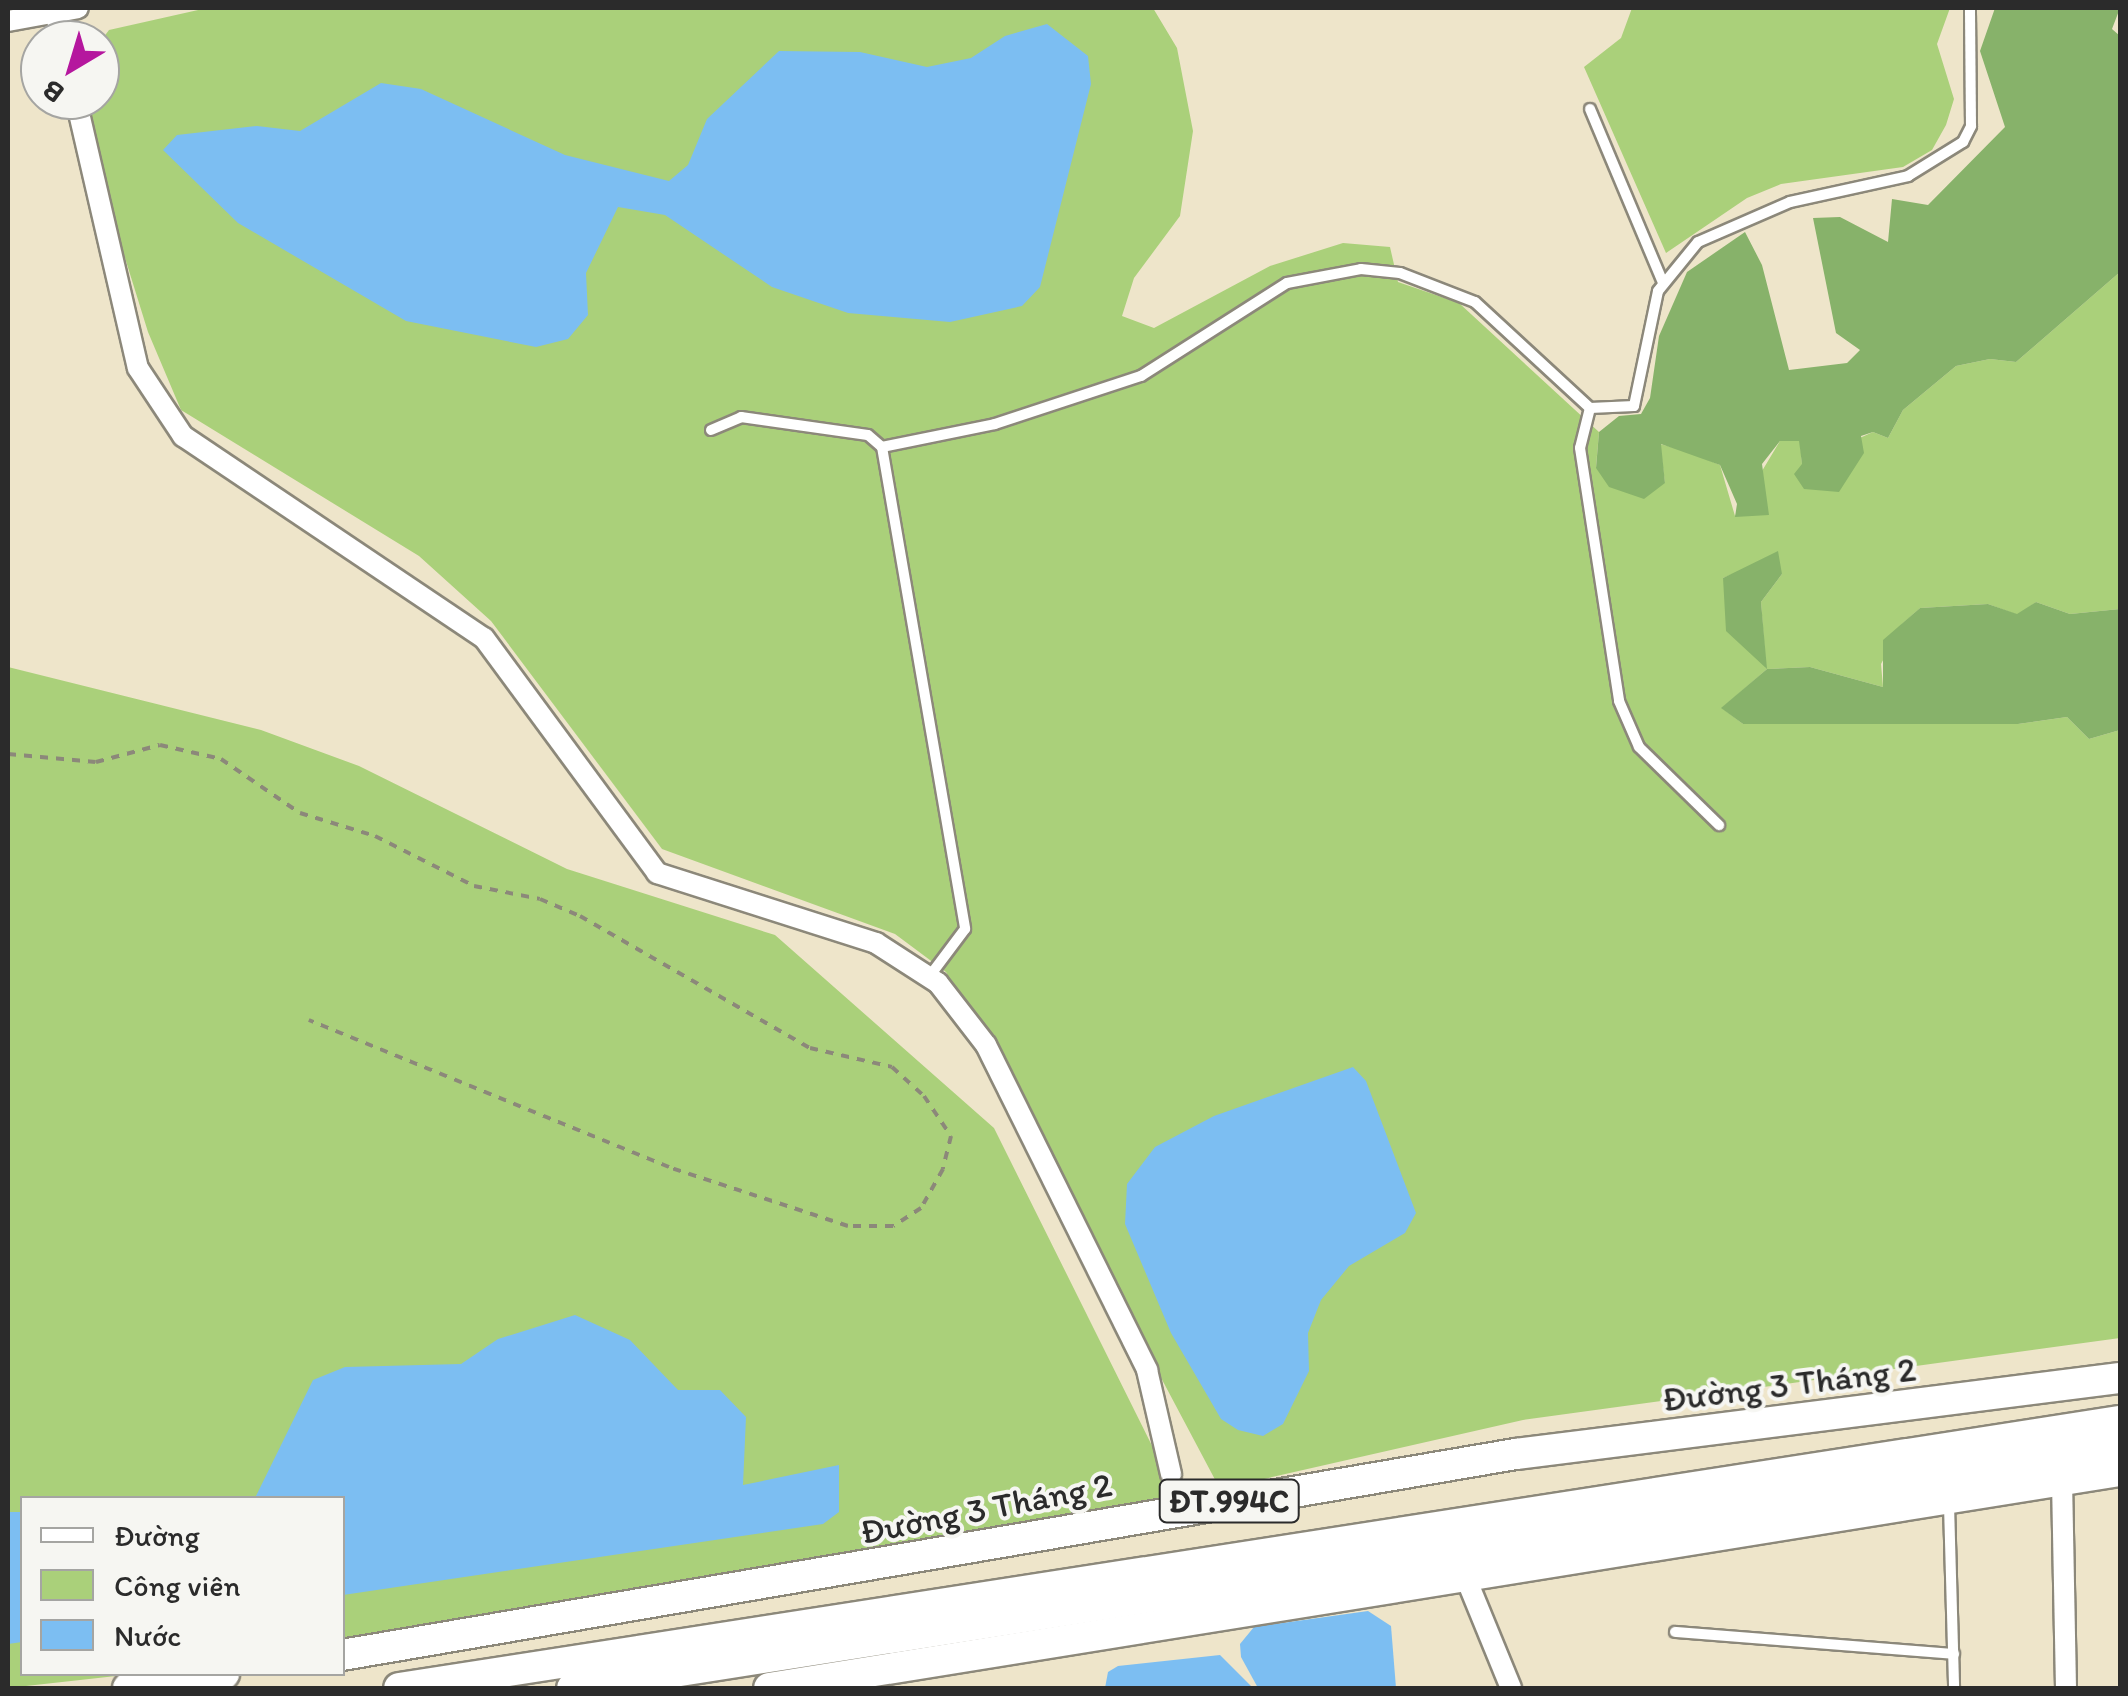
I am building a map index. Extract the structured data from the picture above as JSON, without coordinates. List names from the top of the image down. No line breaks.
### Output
{"streets":{"main road":["Đường 3 Tháng 2","ĐT.994C"]},"legend":["Đường","Công viên","Nước"],"north":"bottom left"}
